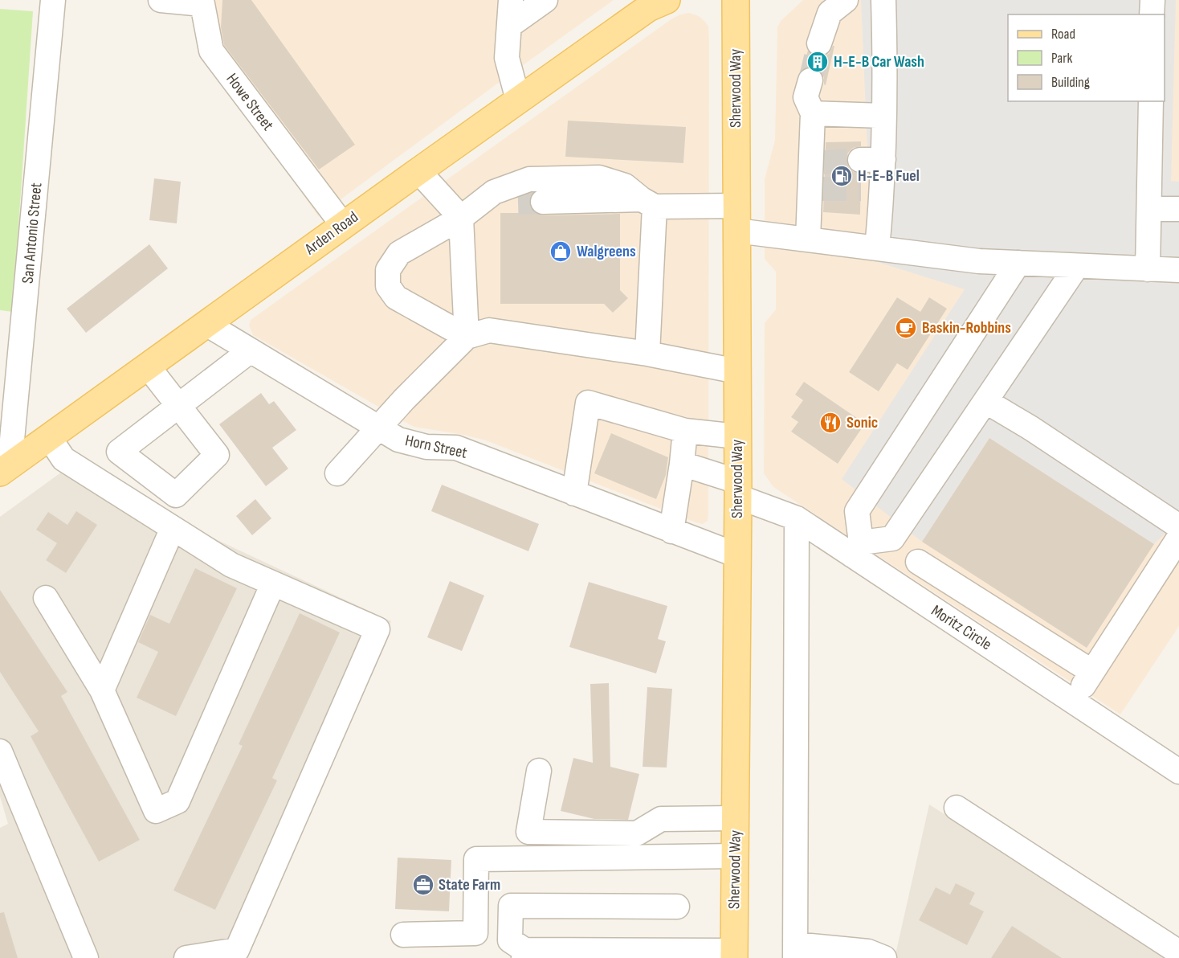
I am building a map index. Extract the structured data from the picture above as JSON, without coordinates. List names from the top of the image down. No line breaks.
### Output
{"streets":{"main road":["Sherwood Way","Arden Road"],"street":["Howe Street","San Antonio Street","Horn Street","Moritz Circle"]},"crossings":[["Sherwood Way","Horn Street"],["Sherwood Way","Moritz Circle"],["Howe Street","Arden Road"],["San Antonio Street","Arden Road"],["Arden Road","Horn Street"]],"places":{"building":["H-E-B Car Wash"],"fuel station":["H-E-B Fuel"],"shop":["Walgreens"],"cafe":["Baskin-Robbins"],"restaurant":["Sonic"],"office":["State Farm"]},"legend":["Road","Park","Building"]}
